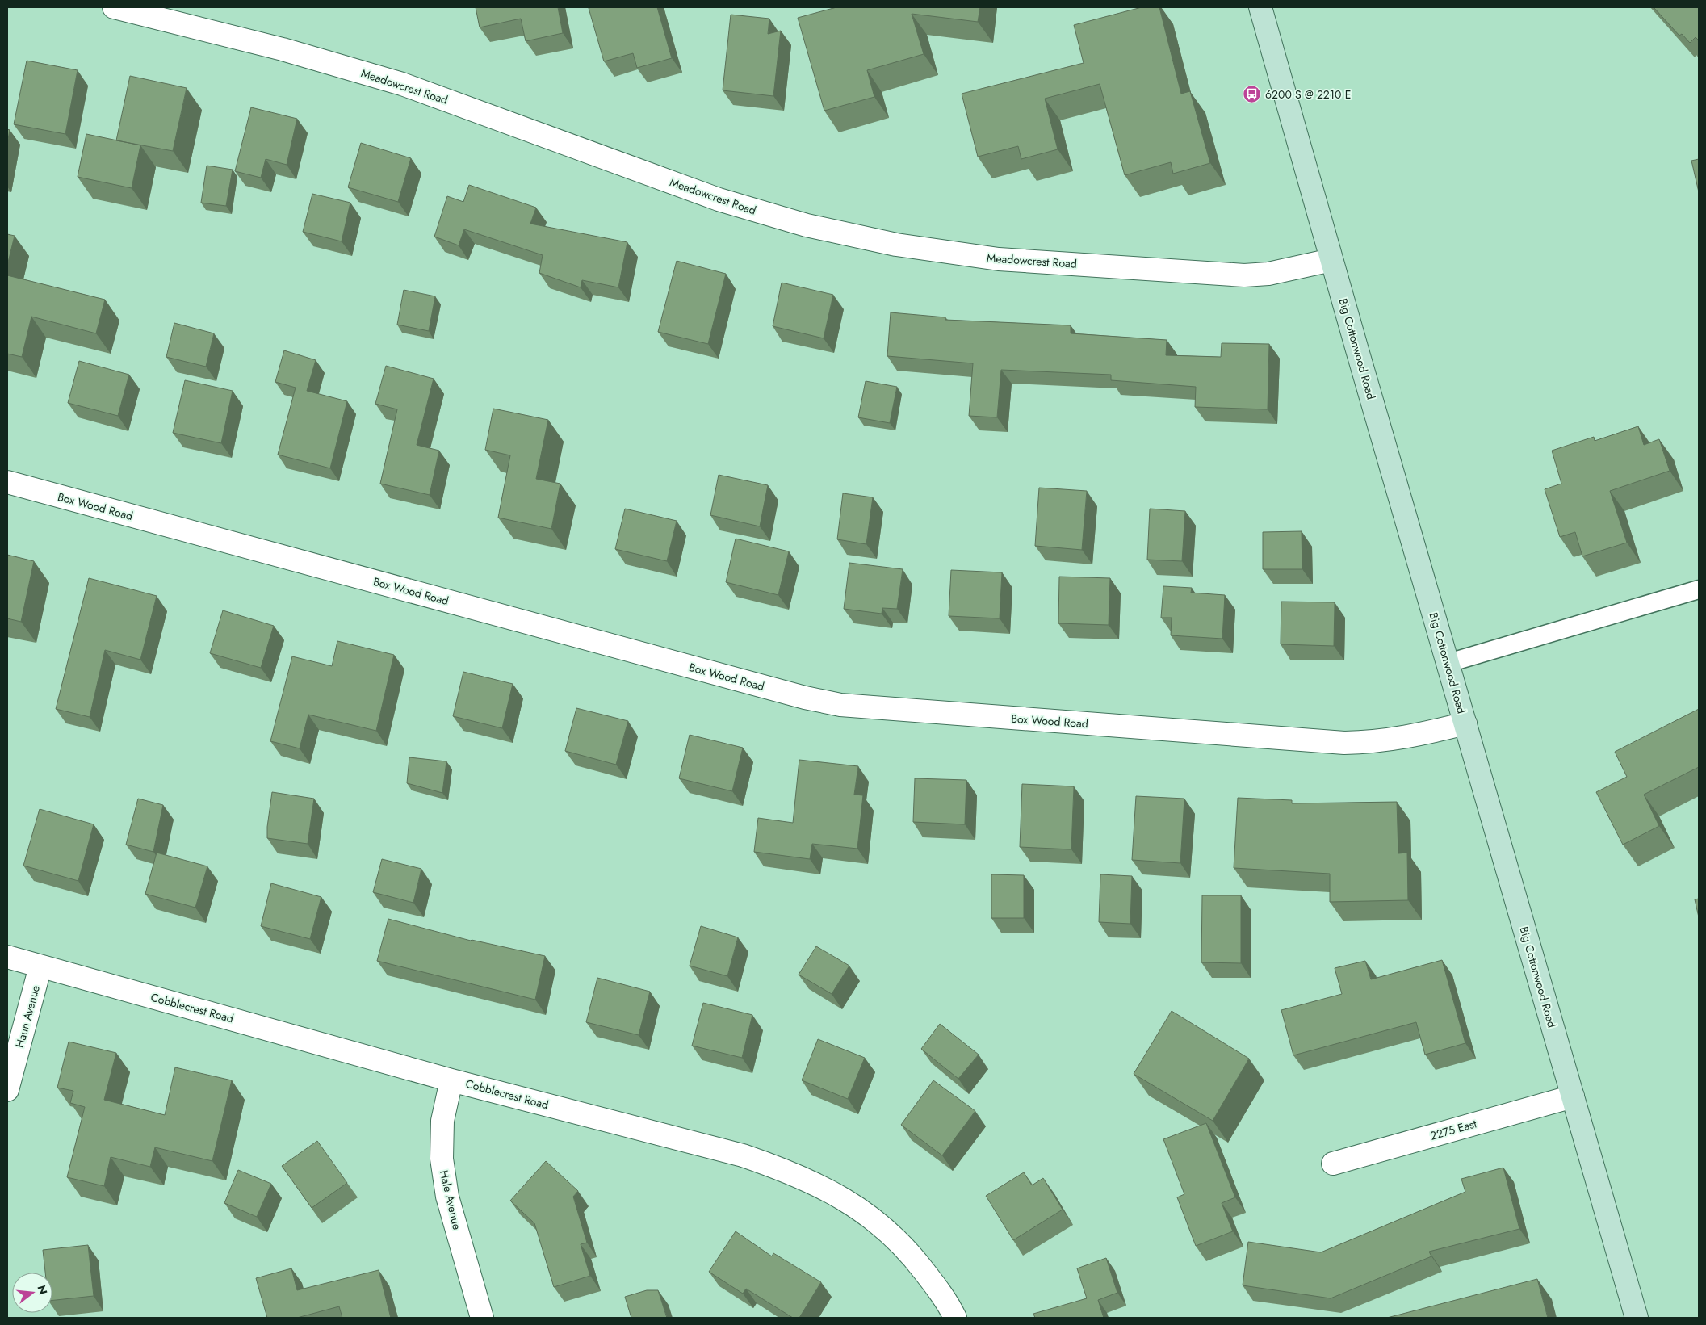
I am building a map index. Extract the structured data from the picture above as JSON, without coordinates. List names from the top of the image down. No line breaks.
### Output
{"streets":{"main road":["Big Cottonwood Road"],"street":["Meadowcrest Road","Box Wood Road","Cobblecrest Road","Haun Avenue","2275 East","Hale Avenue"]},"crossings":[["Meadowcrest Road","Big Cottonwood Road"],["Big Cottonwood Road","Box Wood Road"],["Big Cottonwood Road","2275 East"],["Cobblecrest Road","Haun Avenue"],["Cobblecrest Road","Hale Avenue"]],"places":{"bus stop":["6200 S @ 2210 E"]},"north":"right"}
